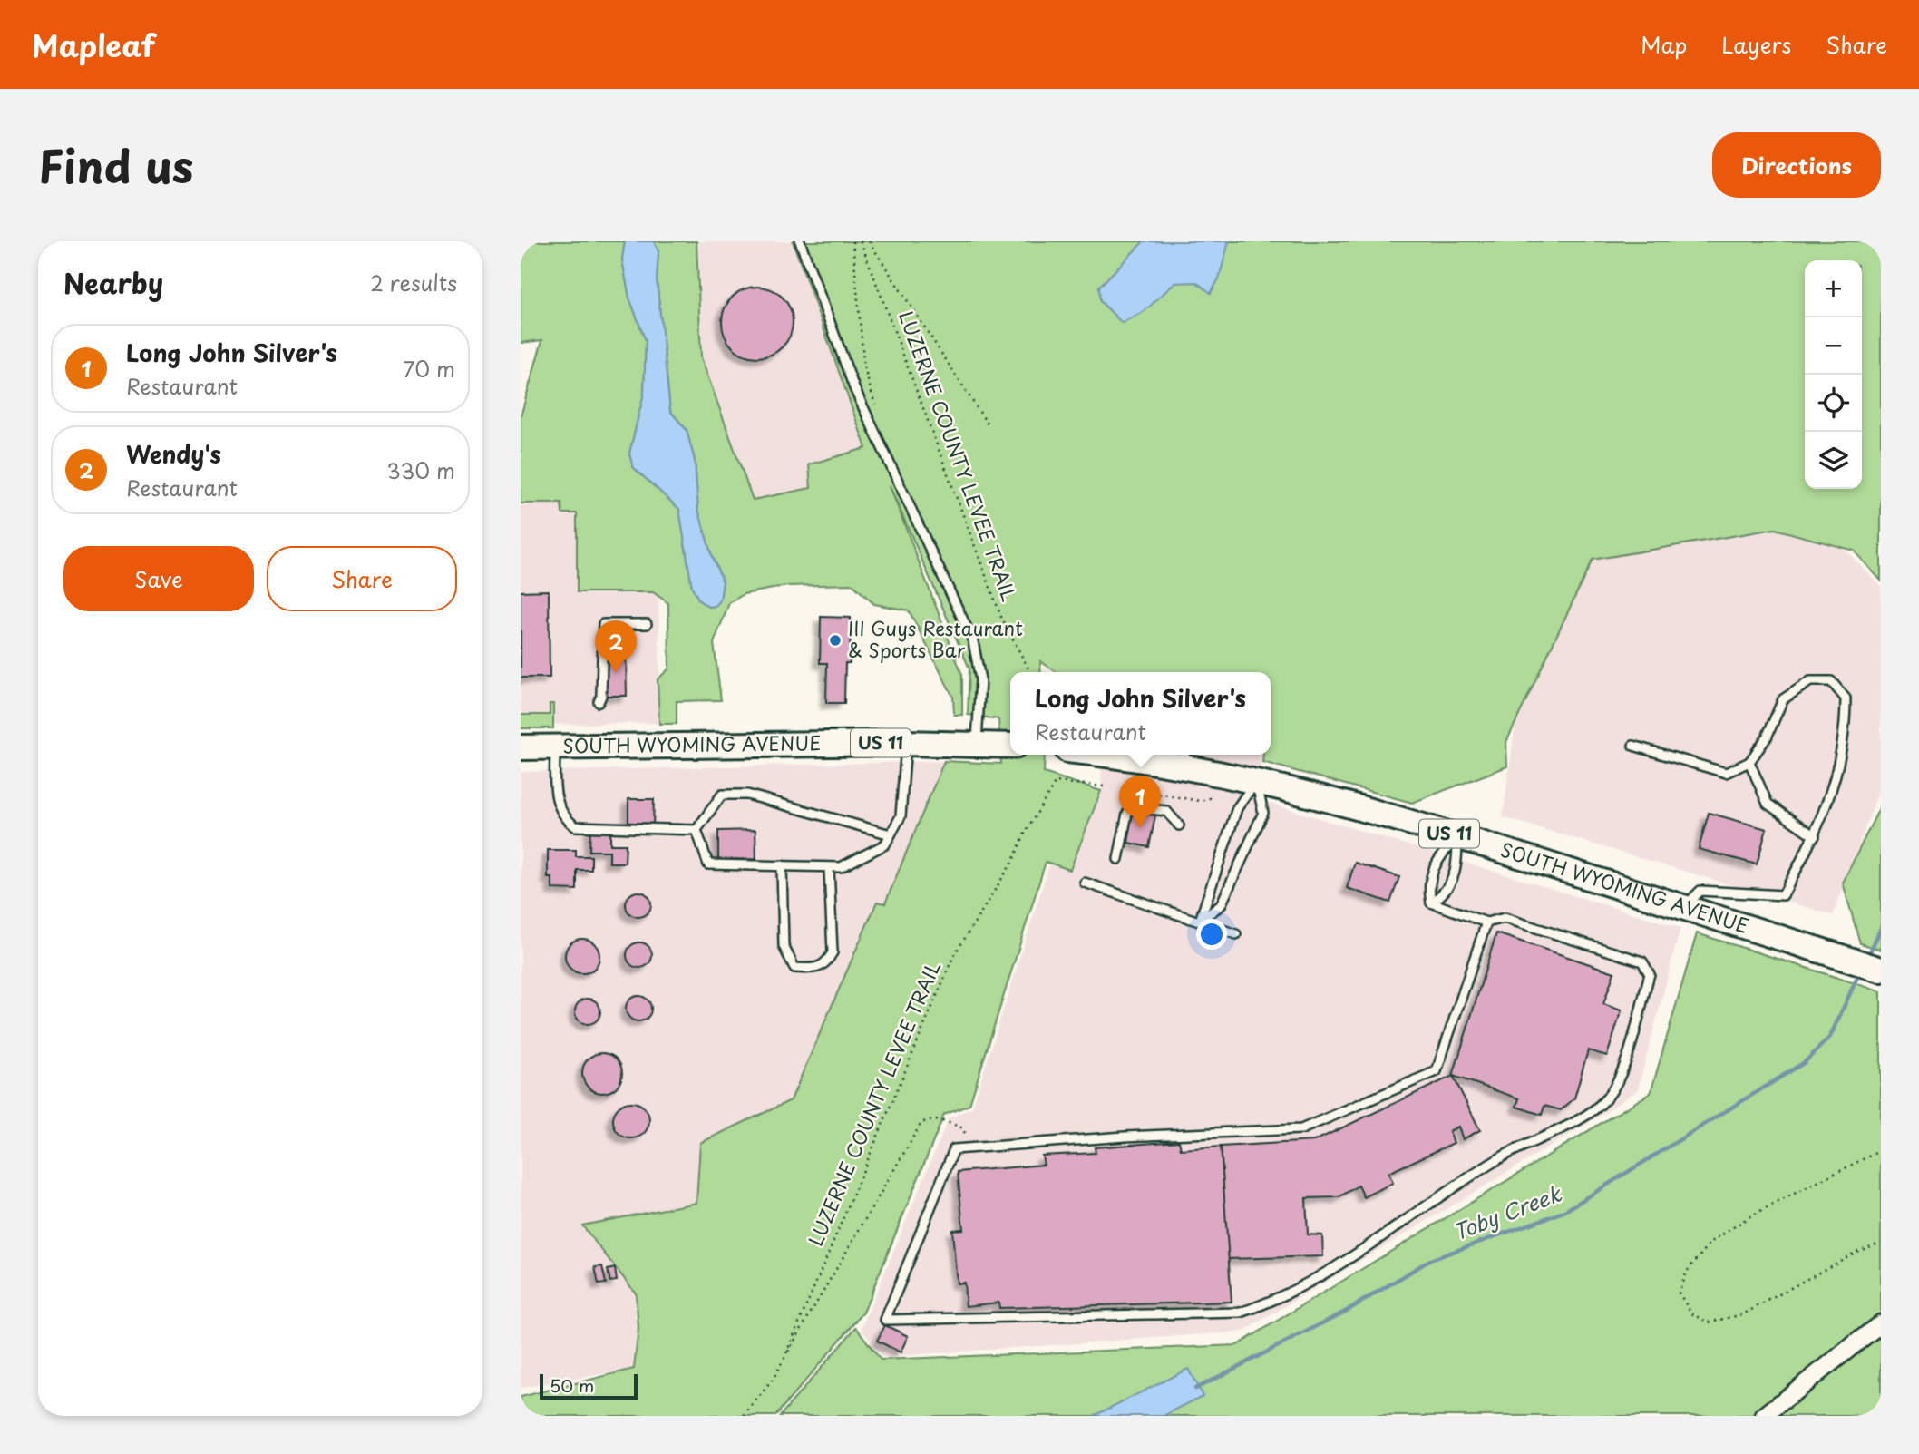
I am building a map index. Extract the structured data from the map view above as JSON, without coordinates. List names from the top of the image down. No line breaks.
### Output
{"streets":{"main road":["US 11","SOUTH WYOMING AVENUE"],"path":["LUZERNE COUNTY LEVEE TRAIL"]},"water":["Toby Creek"],"places":["III Guys Restaurant & Sports Bar"],"scale_bar":"50 m","page":{"header":"Mapleaf","nav":["Map","Layers","Share"],"title":"Find us","buttons":["Directions",["Save","Share"]],"heading":["Nearby","2 results"],"map_buttons":["+","−"],"list":[{"mark":"1","name":"Long John Silver's","note":"Restaurant","value":"70 m"},{"mark":"2","name":"Wendy's","note":"Restaurant","value":"330 m"}],"pins":["2","1"],"popup":["Long John Silver's","Restaurant"],"scale":"50 m"}}
